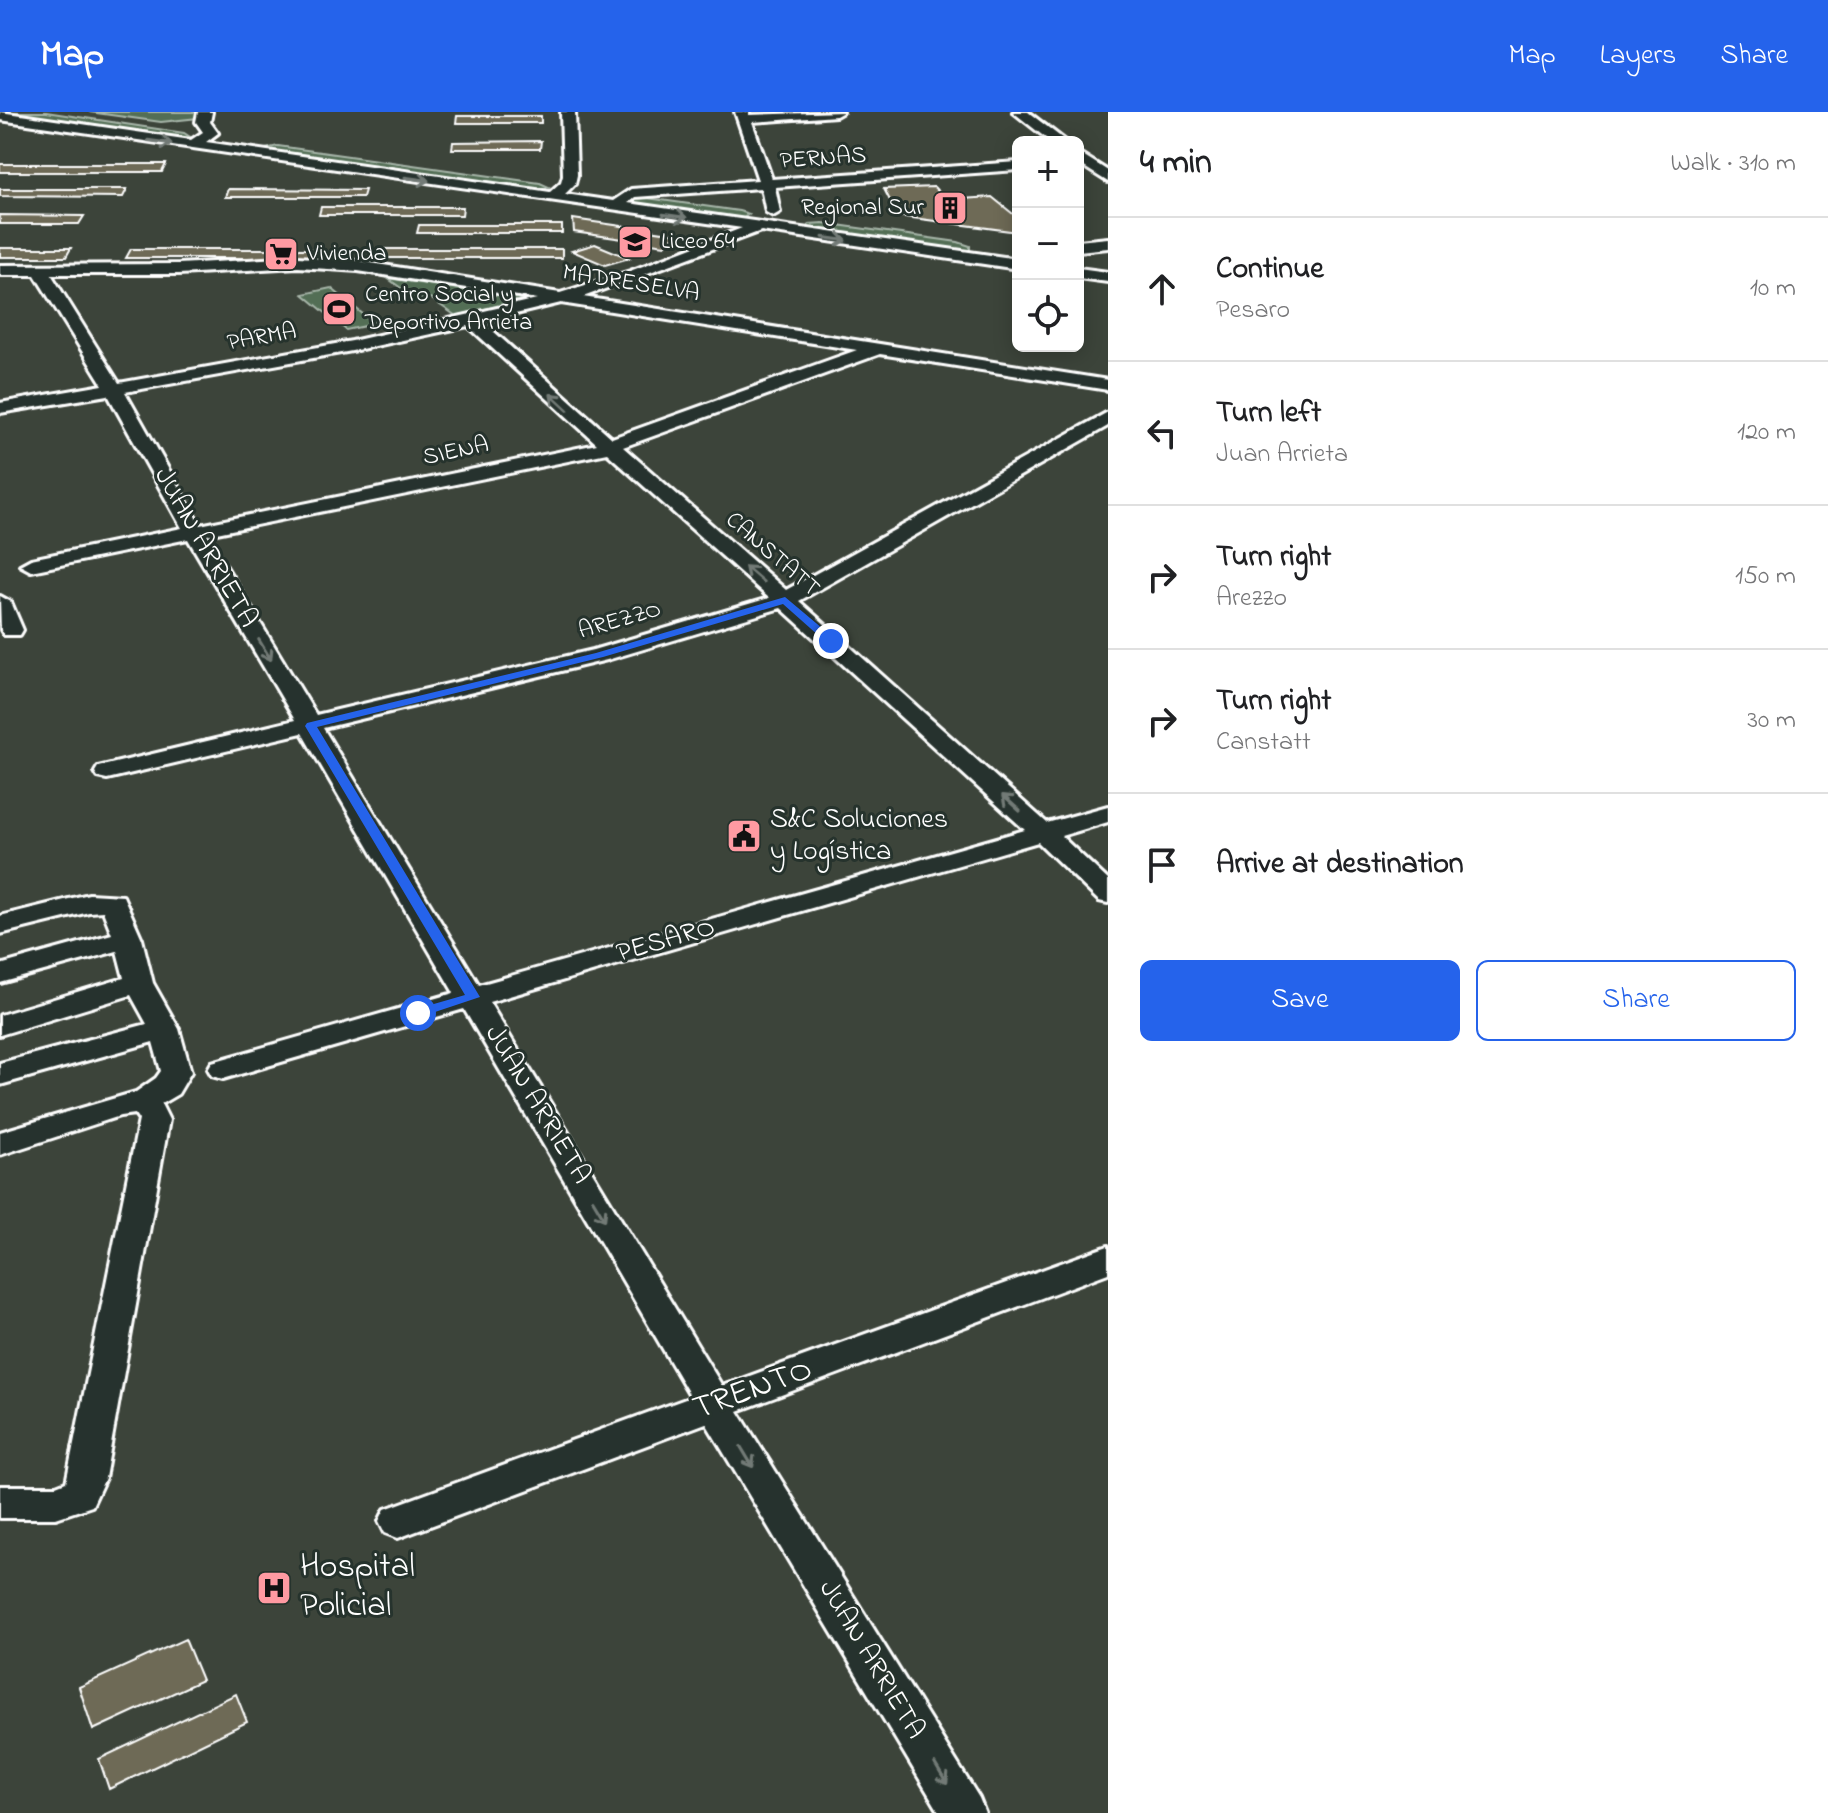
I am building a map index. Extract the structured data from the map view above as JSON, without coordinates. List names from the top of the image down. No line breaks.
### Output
{"streets":{"street":["PERNAS","MADRESELVA","PARMA","SIENA","JUAN ARRIETA","CANSTATT","AREZZO","PESARO","TRENTO"]},"crossings":[["MADRESELVA","PARMA"],["MADRESELVA","SIENA"],["MADRESELVA","JUAN ARRIETA"],["PARMA","JUAN ARRIETA"],["PARMA","CANSTATT"],["SIENA","JUAN ARRIETA"],["SIENA","CANSTATT"],["JUAN ARRIETA","AREZZO"],["JUAN ARRIETA","PESARO"],["JUAN ARRIETA","TRENTO"],["CANSTATT","AREZZO"],["CANSTATT","PESARO"]],"one_way":["JUAN ARRIETA","CANSTATT"],"places":{"building":["Regional Sur"],"school or university":["Liceo 64"],"supermarket":["Vivienda"],"sports":["Centro Social y Deportivo Arrieta"],"public building":["S&C Soluciones y Logística"],"hospital":["Hospital Policial"]},"page":{"header":"Map","nav":["Map","Layers","Share"],"heading":["4 min","Walk · 310 m"],"map_buttons":["+","−"],"list":[["Continue","Pesaro","10 m"],["Turn left","Juan Arrieta","120 m"],["Turn right","Arezzo","150 m"],["Turn right","Canstatt","30 m"],"Arrive at destination"],"buttons":["Save","Share"]}}
